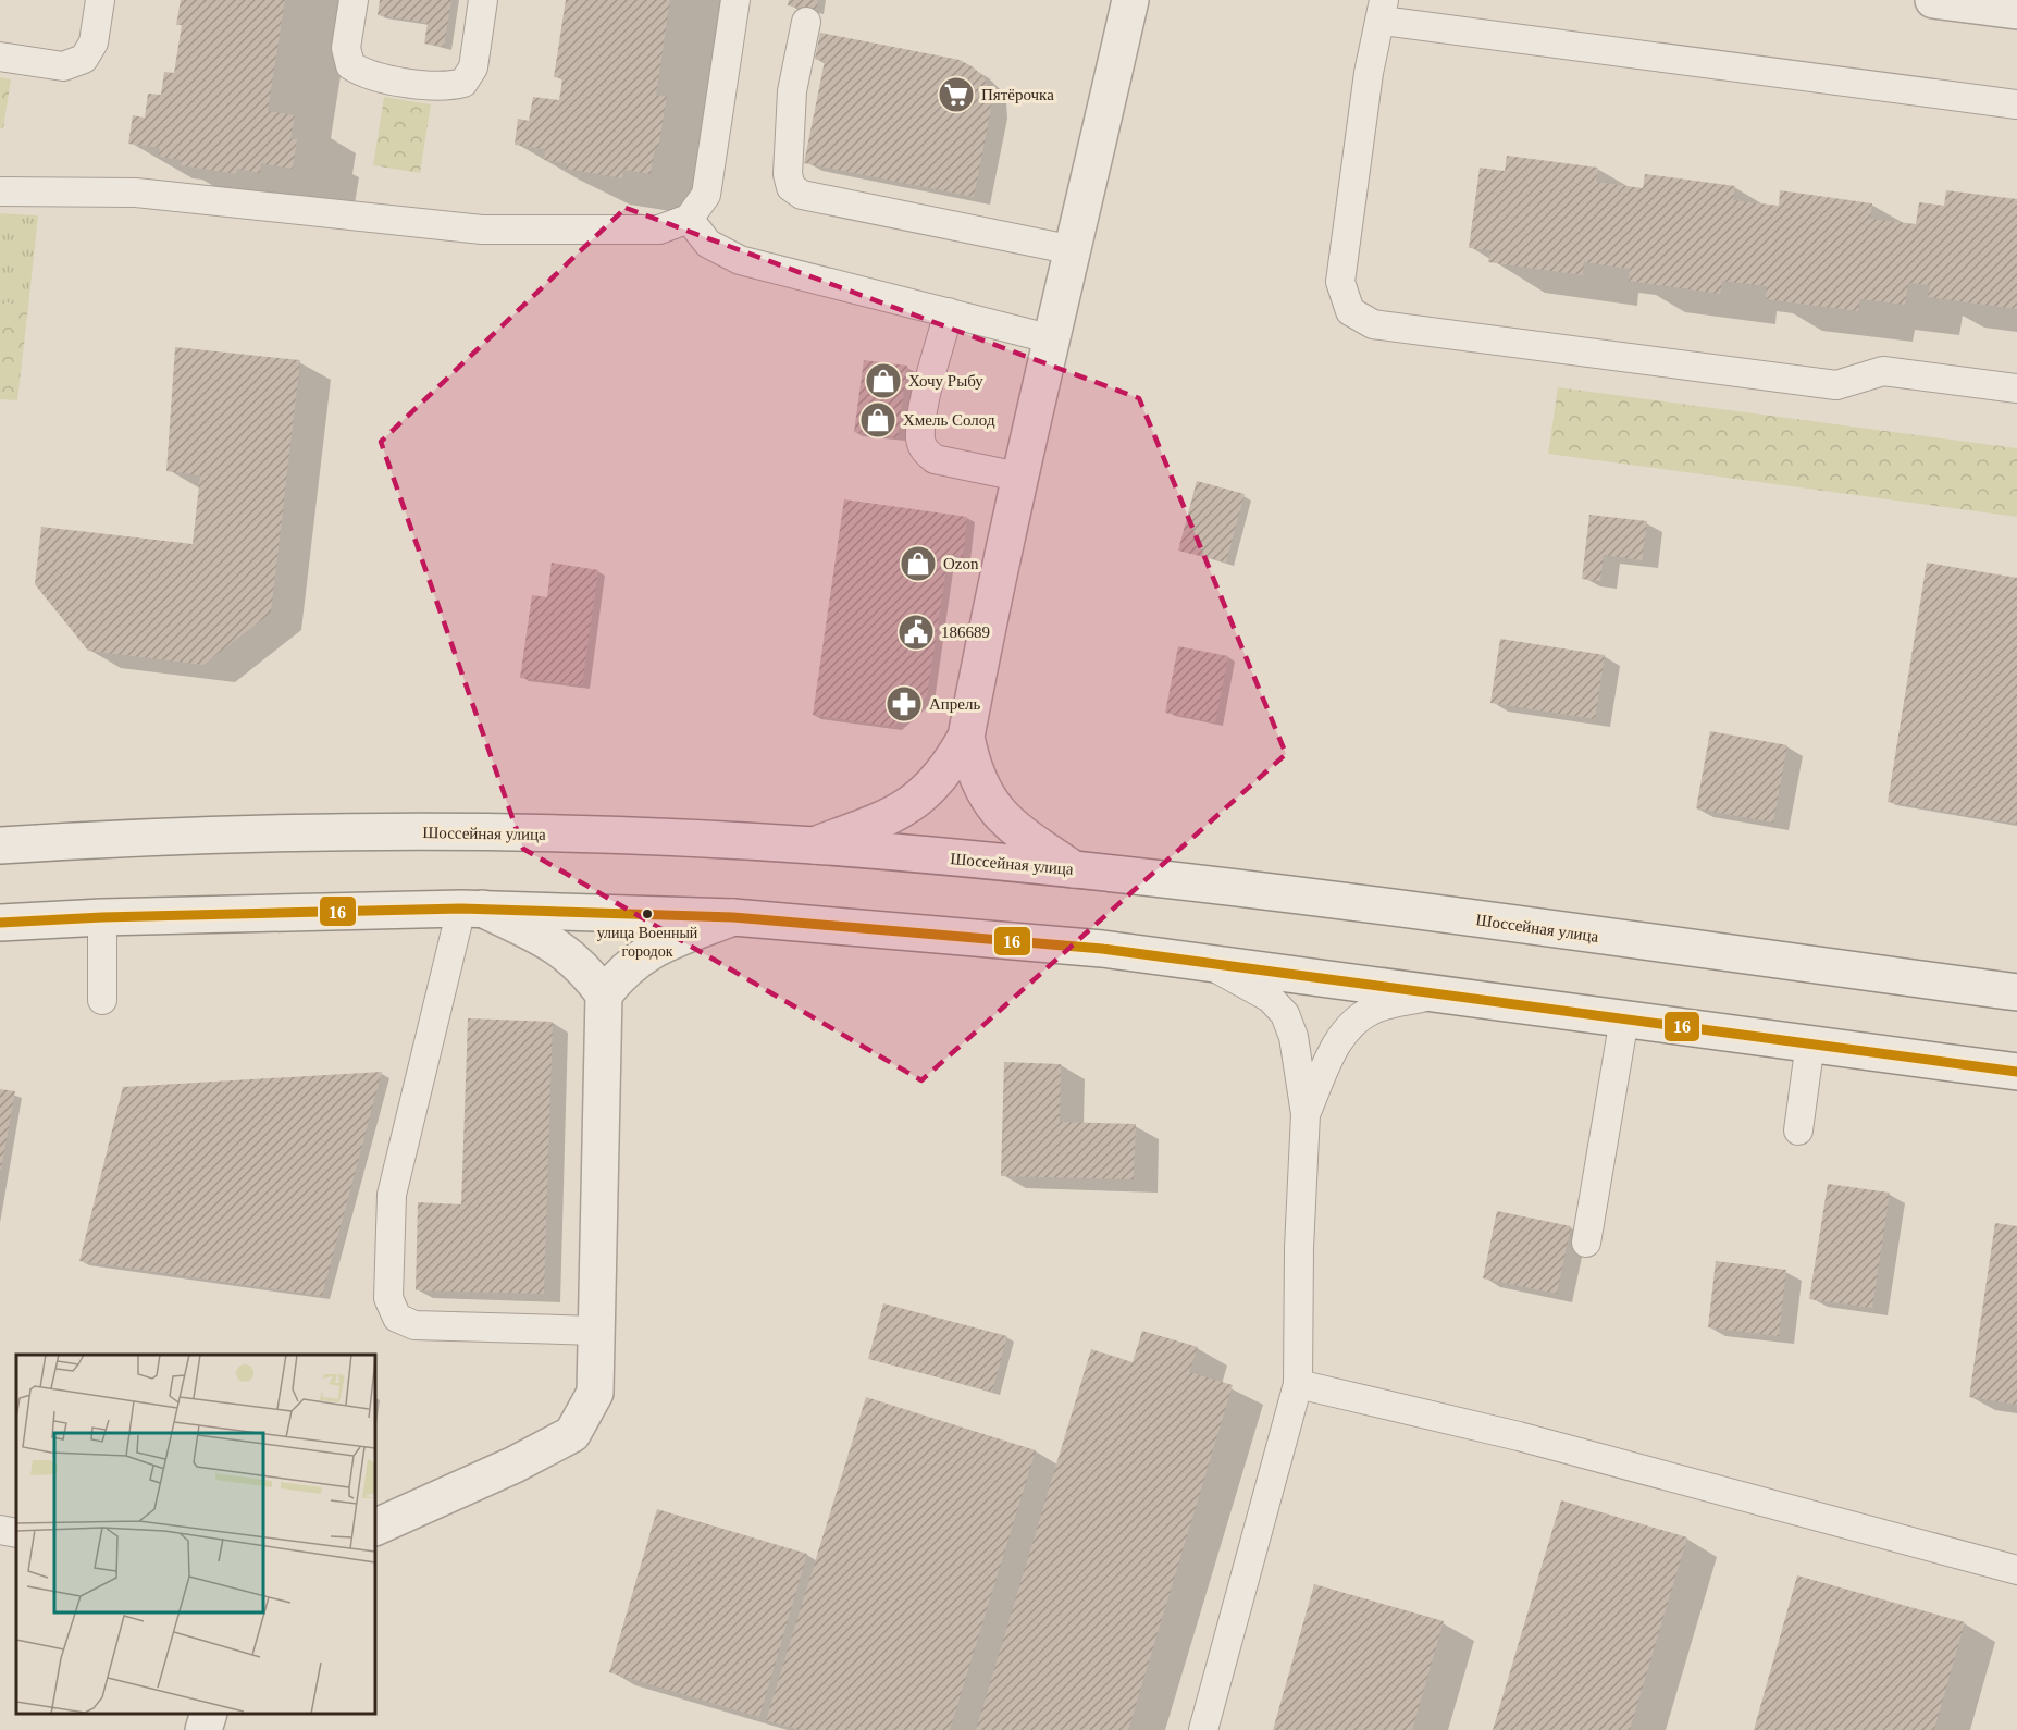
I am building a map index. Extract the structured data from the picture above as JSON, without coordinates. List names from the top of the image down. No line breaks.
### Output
{"streets":{"main road":["Шоссейная улица"]},"places":{"supermarket":["Пятёрочка"],"shop":["Хочу Рыбу","Хмель Солод","Ozon"],"public building":["186689"],"pharmacy":["Апрель"],"other":["улица Военный городок"]},"lines":["transit line 16"]}
